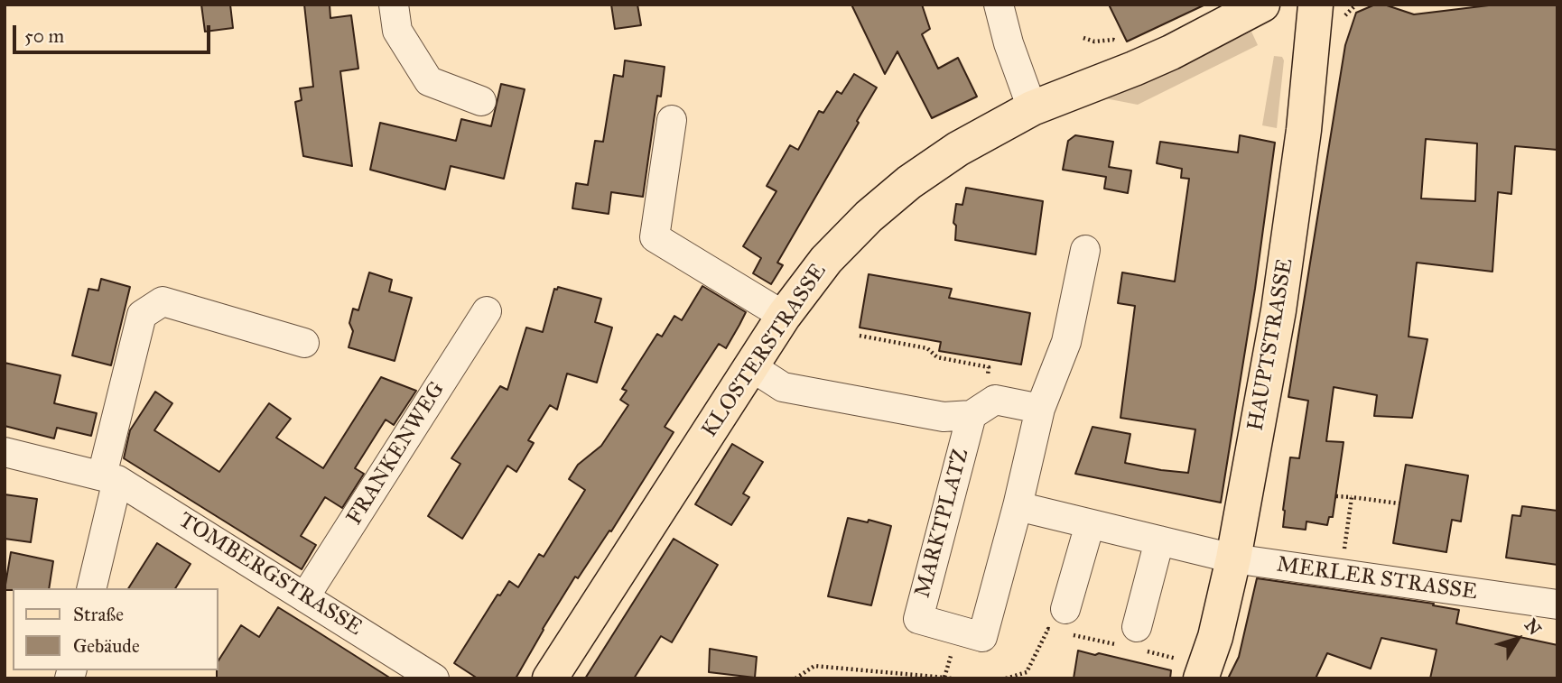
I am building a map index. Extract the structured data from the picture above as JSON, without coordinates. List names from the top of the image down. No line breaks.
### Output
{"streets":{"main road":["HAUPTSTRASSE","KLOSTERSTRASSE"],"street":["FRANKENWEG","MARKTPLATZ","TOMBERGSTRASSE","MERLER STRASSE"]},"crossings":[["HAUPTSTRASSE","MERLER STRASSE"],["KLOSTERSTRASSE","MARKTPLATZ"],["FRANKENWEG","TOMBERGSTRASSE"]],"legend":["Straße","Gebäude"],"scale_bar":"50 m","north":"top right"}
